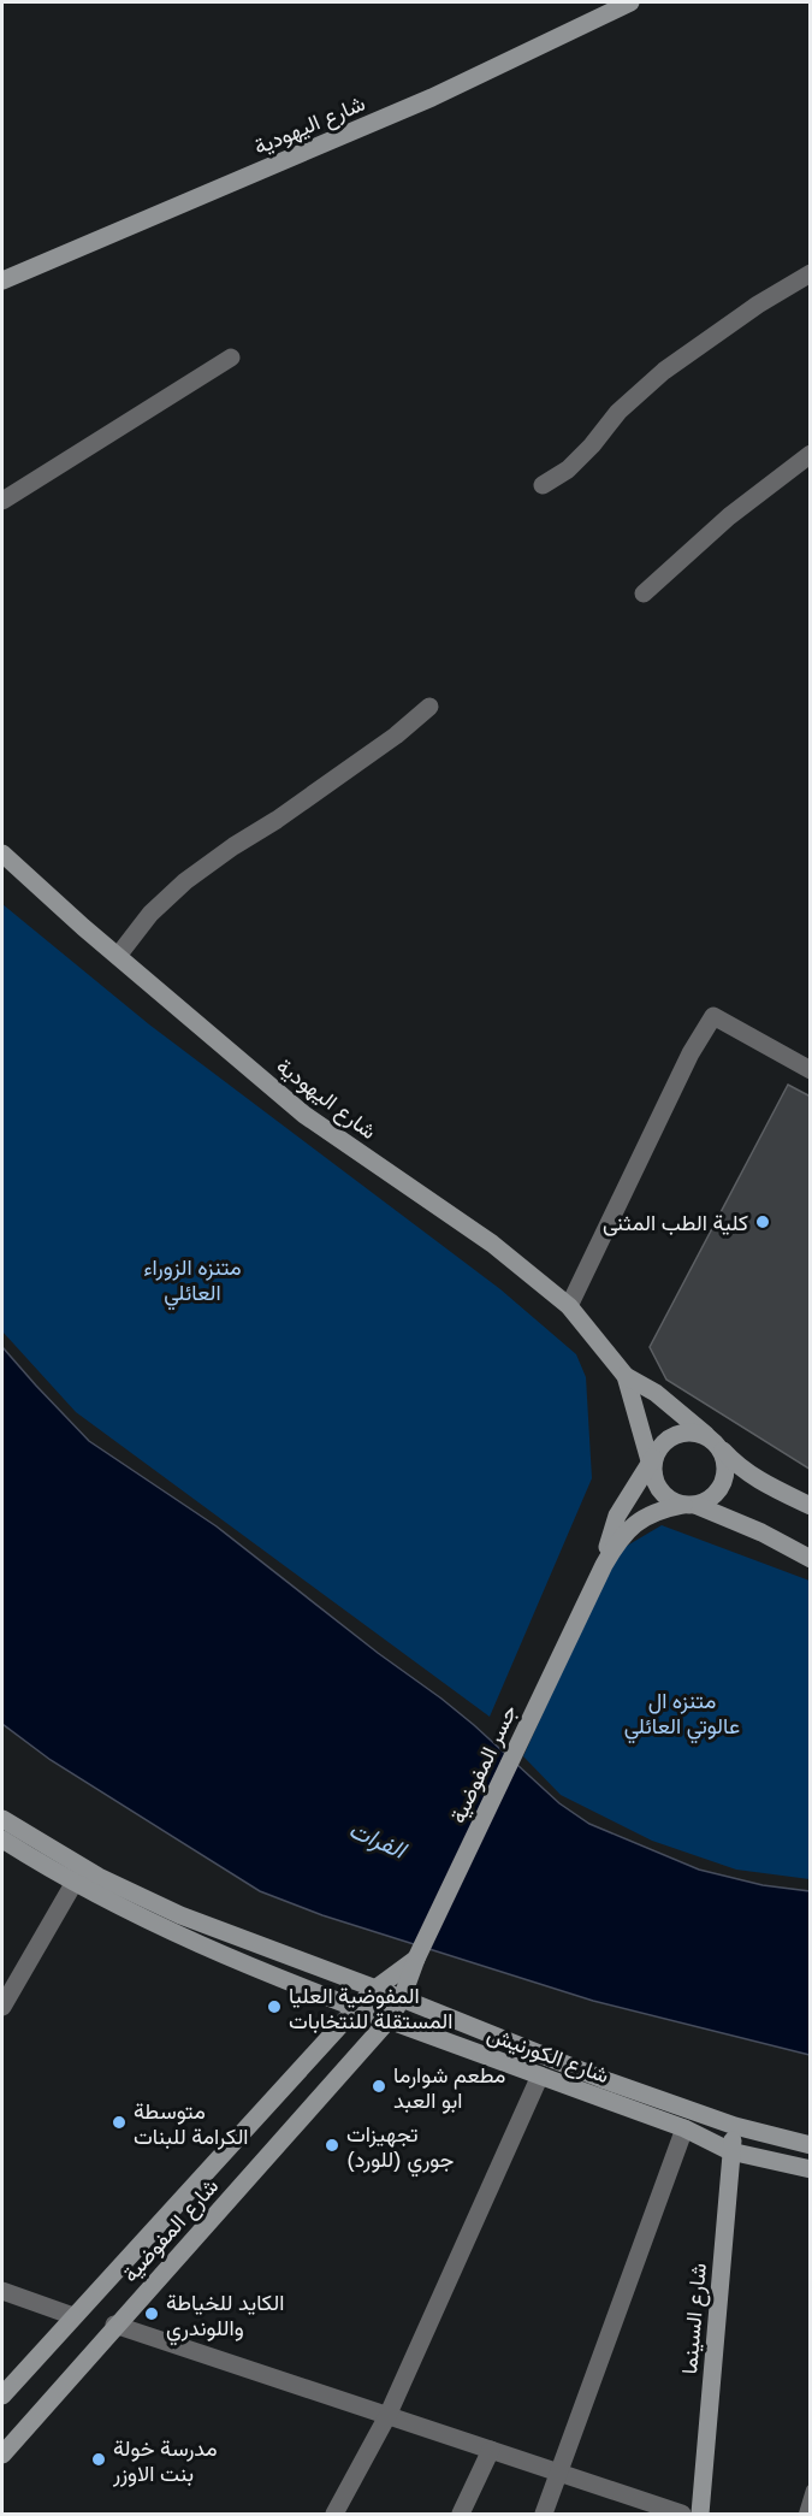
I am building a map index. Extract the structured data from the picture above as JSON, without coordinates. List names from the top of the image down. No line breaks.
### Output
{"streets":{"street":["شارع اليهودية","جسر المفوضية","شارع الكورنيش","شارع المفوضية","شارع السينما"]},"crossings":[["جسر المفوضية","شارع المفوضية"],["شارع الكورنيش","شارع المفوضية"],["شارع الكورنيش","شارع السينما"]],"water":["الفرات"],"parks":["متنزه الزوراء العائلي","متنزه ال عالوتي العائلي"],"places":["كلية الطب المثنى","المفوضية العليا المستقلة للنتخابات","مطعم شوارما ابو العبد","متوسطة الكرامة للبنات","تجهيزات جوري (للورد)","الكايد للخياطة واللوندري","مدرسة خولة بنت الاوزر"]}
